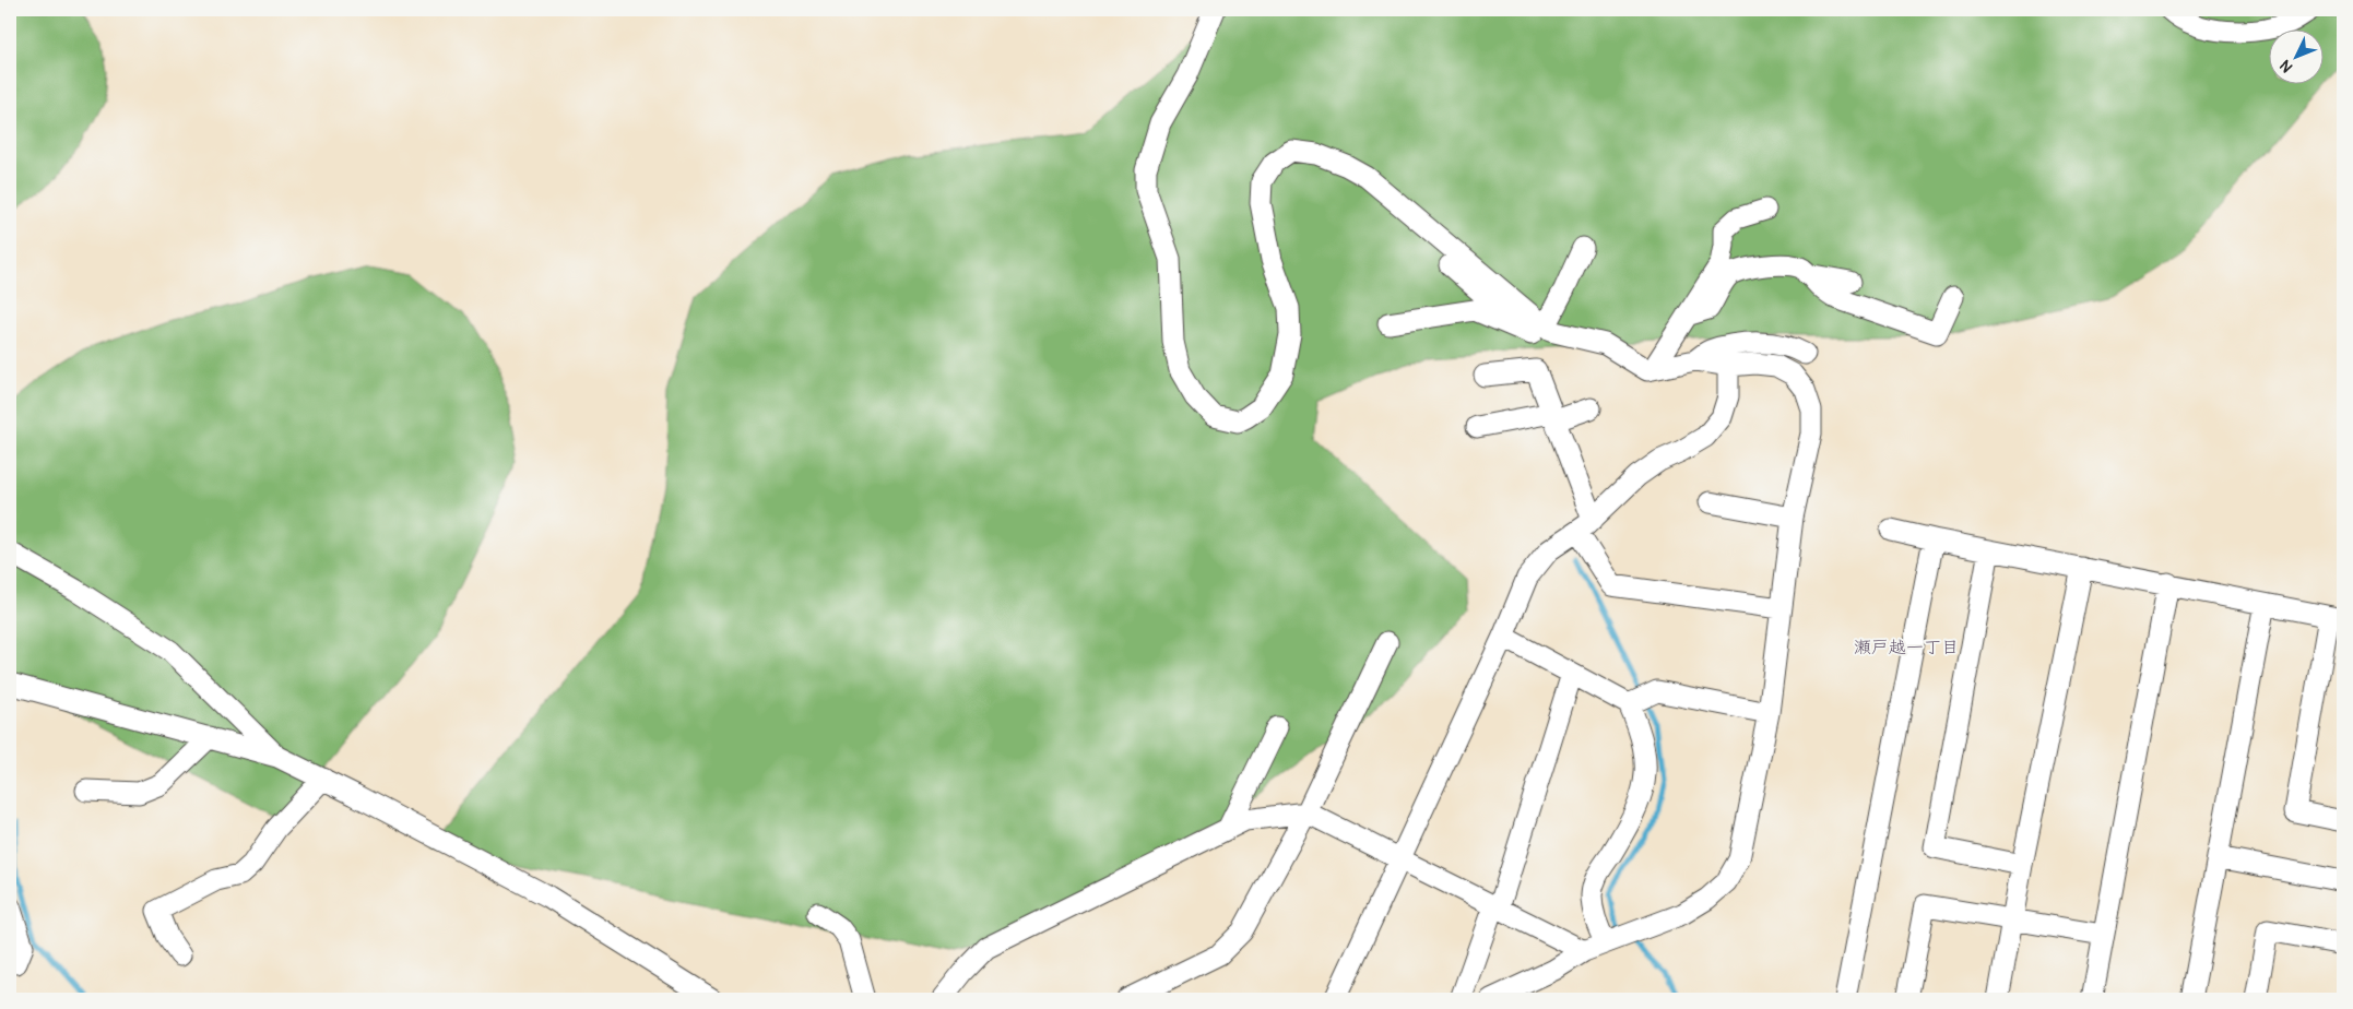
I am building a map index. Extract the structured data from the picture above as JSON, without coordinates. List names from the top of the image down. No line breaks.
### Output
{"districts":["瀬戸越一丁目"],"north":"bottom left"}
